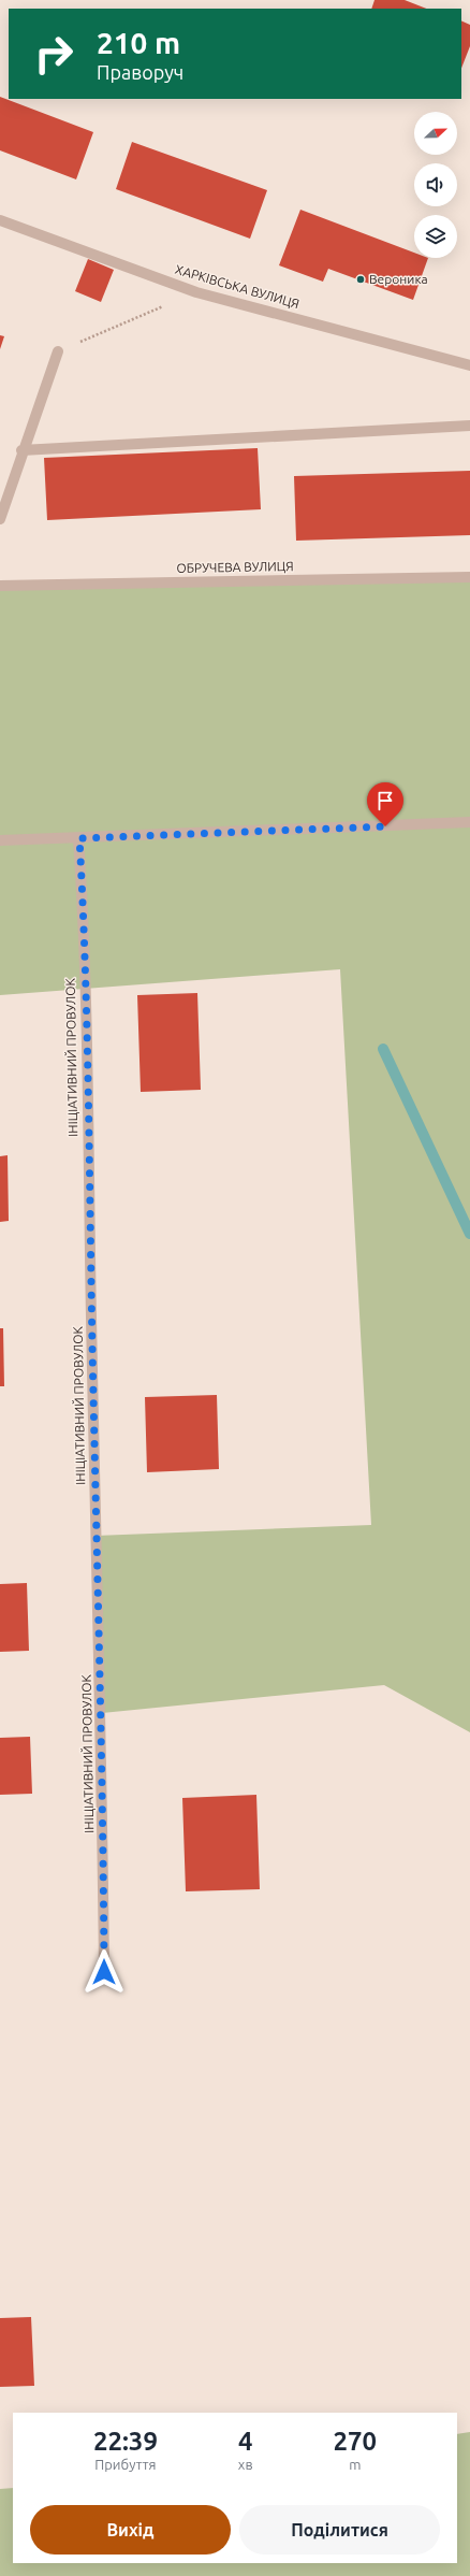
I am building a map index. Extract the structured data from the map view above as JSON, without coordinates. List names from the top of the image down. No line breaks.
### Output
{"streets":{"street":["ХАРКІВСЬКА ВУЛИЦЯ","ОБРУЧЕВА ВУЛИЦЯ","ІНІЦІАТИВНИЙ ПРОВУЛОК"]},"places":["Вероника"],"north":"right","page":{"turn":["210 m","Праворуч"],"eta":["22:39","Прибуття","4","хв","270","m"],"buttons":["Вихід","Поділитися"]}}
